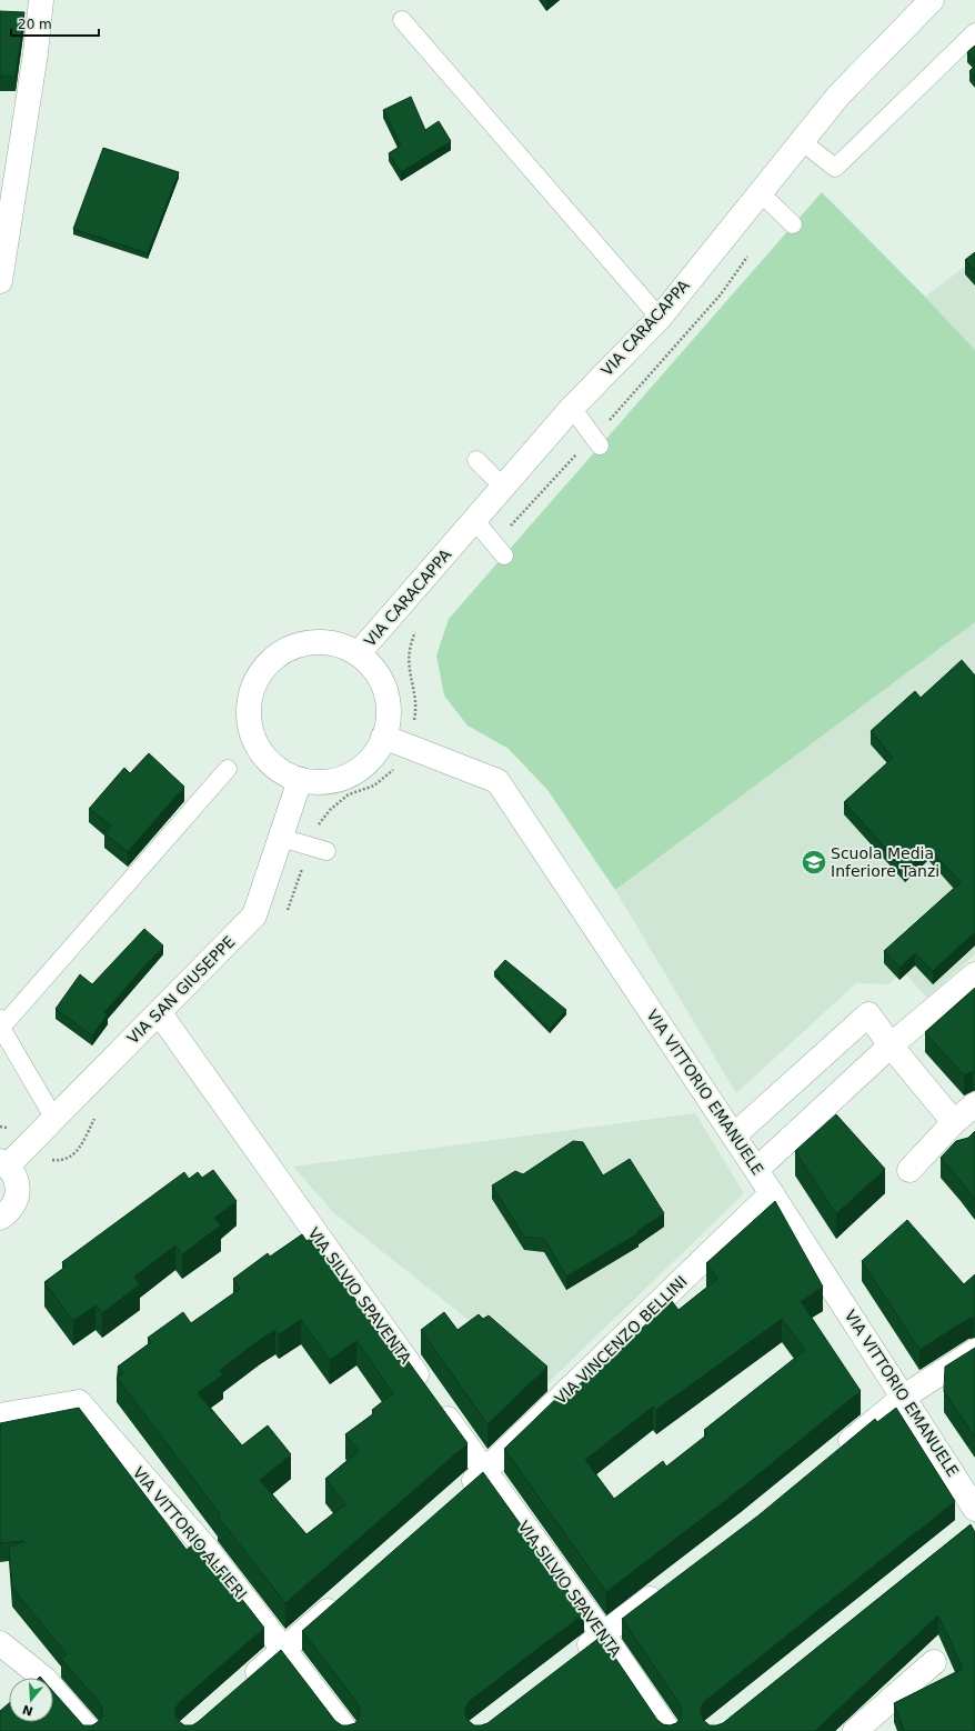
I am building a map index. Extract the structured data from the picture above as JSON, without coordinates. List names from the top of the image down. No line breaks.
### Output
{"streets":{"street":["VIA CARACAPPA","VIA SAN GIUSEPPE","VIA VITTORIO EMANUELE","VIA SILVIO SPAVENTA","VIA VINCENZO BELLINI","VIA VITTORIO ALFIERI"]},"crossings":[["VIA CARACAPPA","VIA SAN GIUSEPPE"],["VIA CARACAPPA","VIA VITTORIO EMANUELE"],["VIA SAN GIUSEPPE","VIA VITTORIO EMANUELE"],["VIA SAN GIUSEPPE","VIA SILVIO SPAVENTA"],["VIA VITTORIO EMANUELE","VIA VINCENZO BELLINI"],["VIA SILVIO SPAVENTA","VIA VINCENZO BELLINI"]],"places":{"school or university":["Scuola Media Inferiore Tanzi"]},"scale_bar":"20 m","north":"bottom"}
